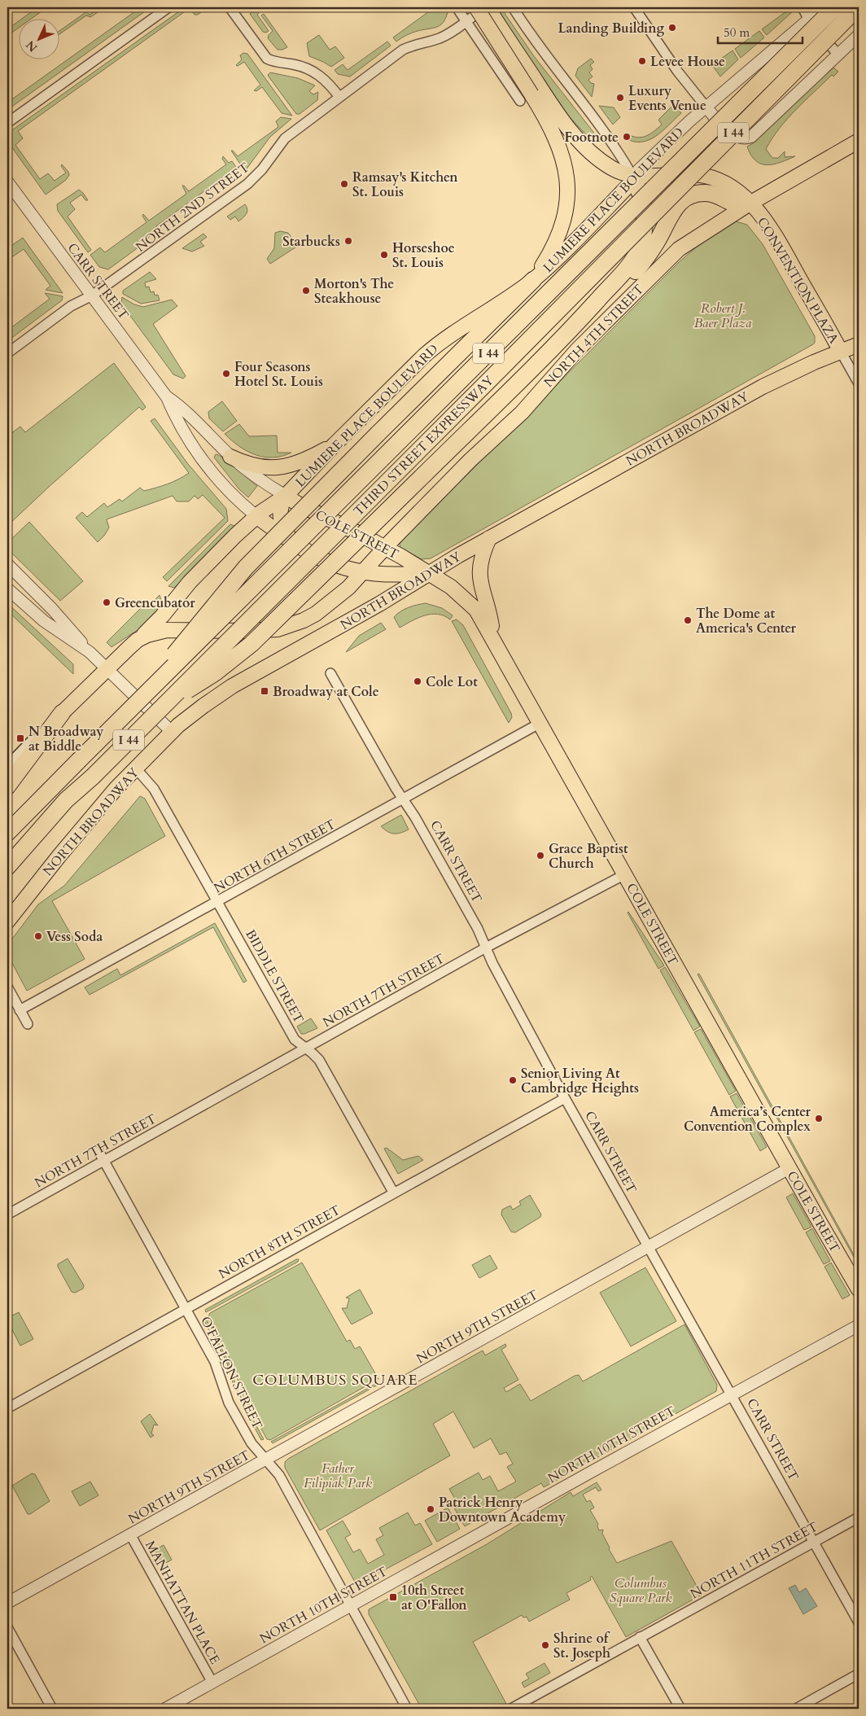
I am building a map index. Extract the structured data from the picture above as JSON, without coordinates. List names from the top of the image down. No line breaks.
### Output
{"streets":{"highway":["I 44","THIRD STREET EXPRESSWAY"],"main road":["LUMIERE PLACE BOULEVARD","CONVENTION PLAZA","NORTH 4TH STREET","NORTH BROADWAY","COLE STREET"],"street":["NORTH 2ND STREET","CARR STREET","NORTH 6TH STREET","BIDDLE STREET","NORTH 7TH STREET","NORTH 8TH STREET","NORTH 9TH STREET","O'FALLON STREET","NORTH 10TH STREET","NORTH 11TH STREET","MANHATTAN PLACE"]},"crossings":[["LUMIERE PLACE BOULEVARD","CONVENTION PLAZA"],["LUMIERE PLACE BOULEVARD","CARR STREET"],["LUMIERE PLACE BOULEVARD","NORTH BROADWAY"],["LUMIERE PLACE BOULEVARD","COLE STREET"],["NORTH 2ND STREET","CARR STREET"],["CONVENTION PLAZA","NORTH 4TH STREET"],["CONVENTION PLAZA","NORTH BROADWAY"],["CARR STREET","COLE STREET"],["CARR STREET","NORTH 6TH STREET"],["CARR STREET","NORTH 7TH STREET"],["CARR STREET","NORTH 8TH STREET"],["CARR STREET","NORTH 9TH STREET"],["CARR STREET","NORTH 10TH STREET"],["CARR STREET","NORTH 11TH STREET"],["NORTH 4TH STREET","NORTH BROADWAY"],["NORTH 4TH STREET","COLE STREET"],["NORTH BROADWAY","COLE STREET"],["NORTH BROADWAY","BIDDLE STREET"],["COLE STREET","NORTH 6TH STREET"],["COLE STREET","NORTH 7TH STREET"],["COLE STREET","NORTH 9TH STREET"],["NORTH 6TH STREET","BIDDLE STREET"],["BIDDLE STREET","NORTH 7TH STREET"],["BIDDLE STREET","NORTH 8TH STREET"],["NORTH 7TH STREET","O'FALLON STREET"],["NORTH 8TH STREET","O'FALLON STREET"],["NORTH 9TH STREET","O'FALLON STREET"],["NORTH 9TH STREET","MANHATTAN PLACE"],["O'FALLON STREET","NORTH 10TH STREET"],["NORTH 10TH STREET","MANHATTAN PLACE"]],"districts":["COLUMBUS SQUARE"],"parks":["Robert J. Baer Plaza","Father Filipiak Park","Columbus Square Park"],"places":{"other":["Landing Building","Levee House","Luxury Events Venue","Footnote","Ramsay's Kitchen St. Louis","Starbucks","Horseshoe St. Louis","Morton's The Steakhouse","Four Seasons Hotel St. Louis","Greencubator","The Dome at America's Center","Cole Lot","Grace Baptist Church","Vess Soda","Senior Living At Cambridge Heights","America’s Center Convention Complex","Patrick Henry Downtown Academy","Shrine of St. Joseph"],"transit":["Broadway at Cole","N Broadway at Biddle","10th Street at O'Fallon"]},"scale_bar":"50 m","north":"bottom left"}
